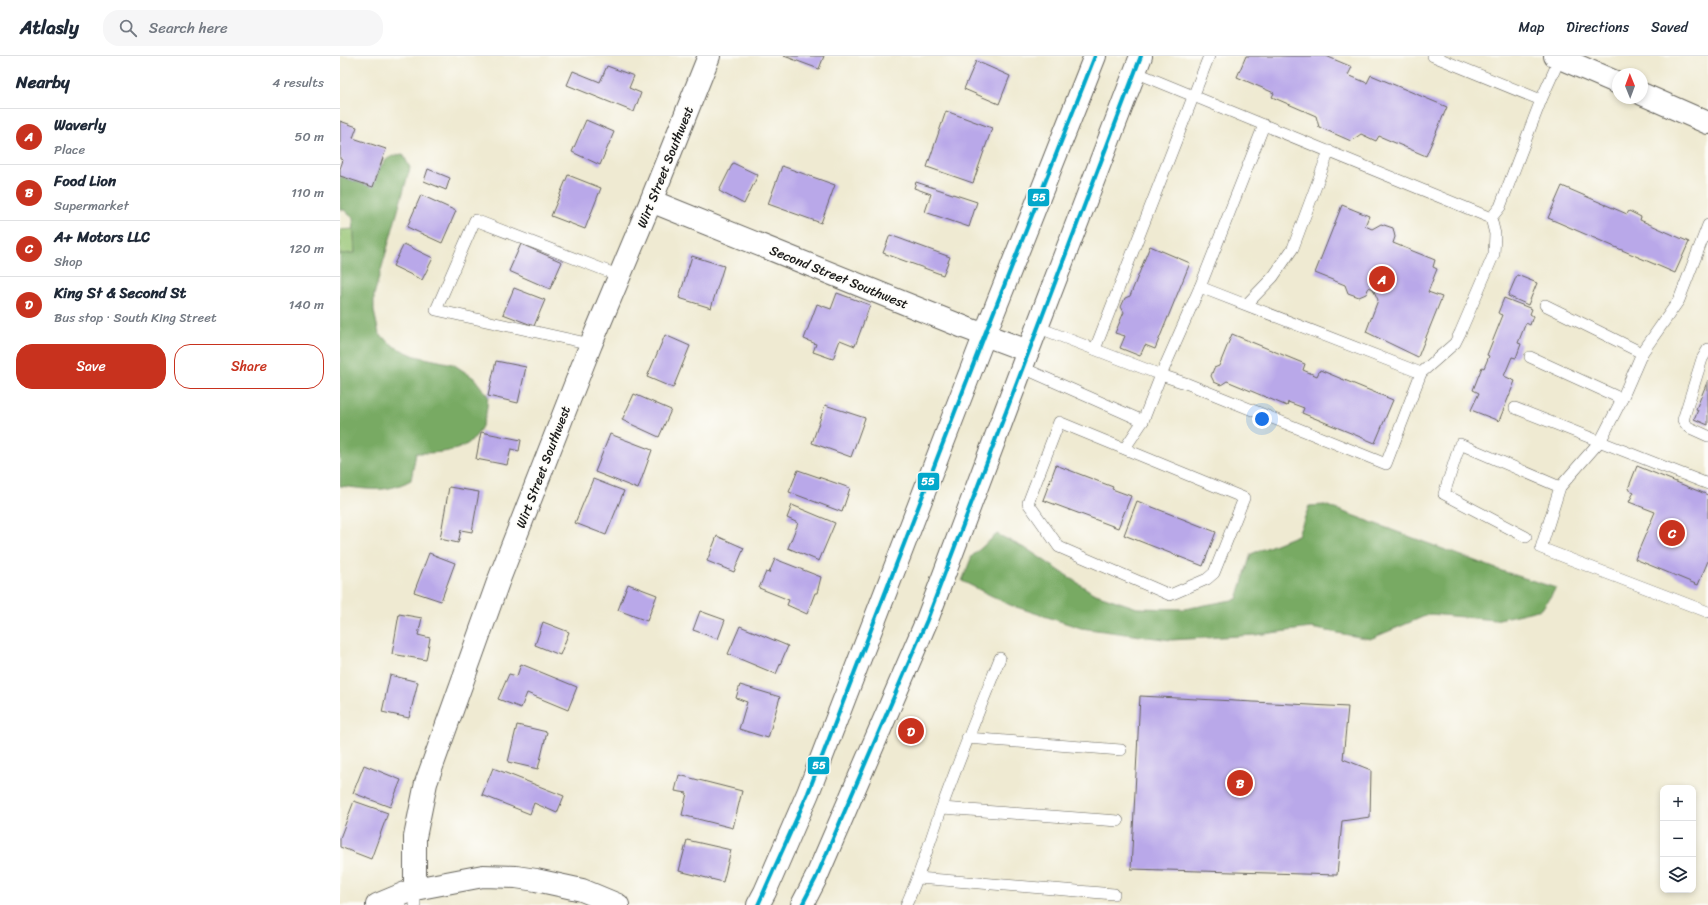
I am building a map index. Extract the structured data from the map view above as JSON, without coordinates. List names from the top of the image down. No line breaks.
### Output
{"streets":{"main road":["Wirt Street Southwest","Second Street Southwest"]},"crossings":[["Wirt Street Southwest","Second Street Southwest"]],"lines":["transit line 55"],"north":"top","page":{"header":"Atlasly","search":"Search here","nav":["Map","Directions","Saved"],"heading":["Nearby","4 results"],"list":[{"mark":"A","name":"Waverly","note":"Place","value":"50 m"},{"mark":"B","name":"Food Lion","note":"Supermarket","value":"110 m"},{"mark":"C","name":"A+ Motors LLC","note":"Shop","value":"120 m"},{"mark":"D","name":"King St & Second St","note":"Bus stop · South King Street","value":"140 m"}],"pins":["A","C","D","B"],"buttons":["Save","Share"],"map_buttons":["+","−"]}}
